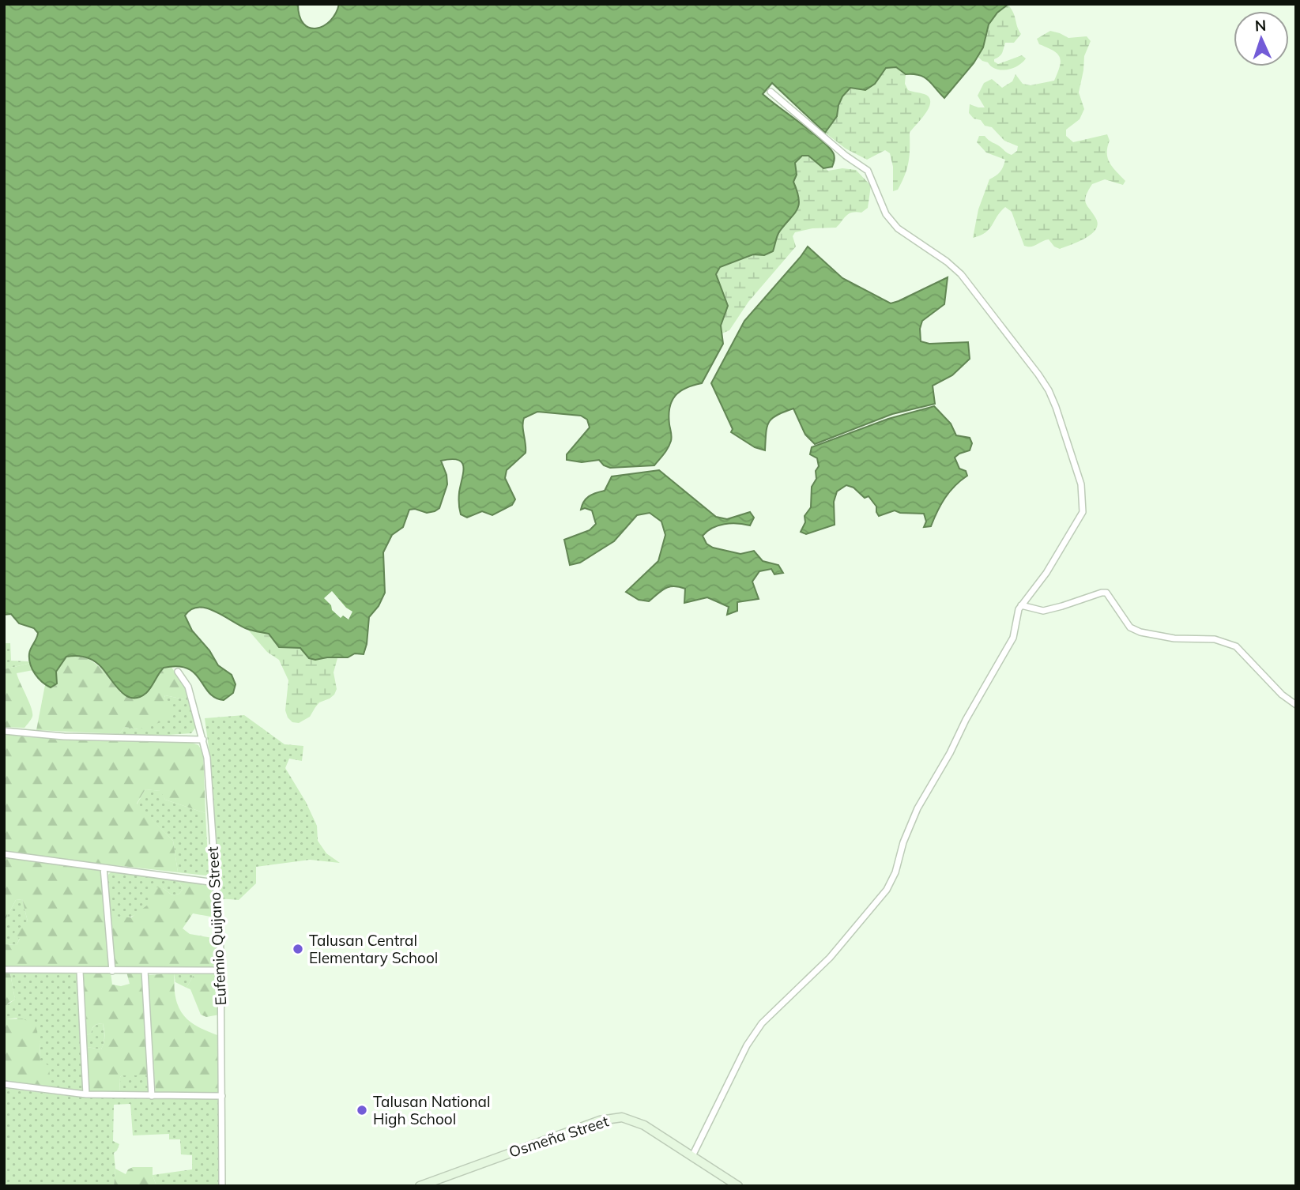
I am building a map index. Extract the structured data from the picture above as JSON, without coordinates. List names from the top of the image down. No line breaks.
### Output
{"streets":{"main road":["Osmeña Street"],"street":["Eufemio Quijano Street"]},"places":["Talusan Central Elementary School","Talusan National High School"],"north":"top"}
